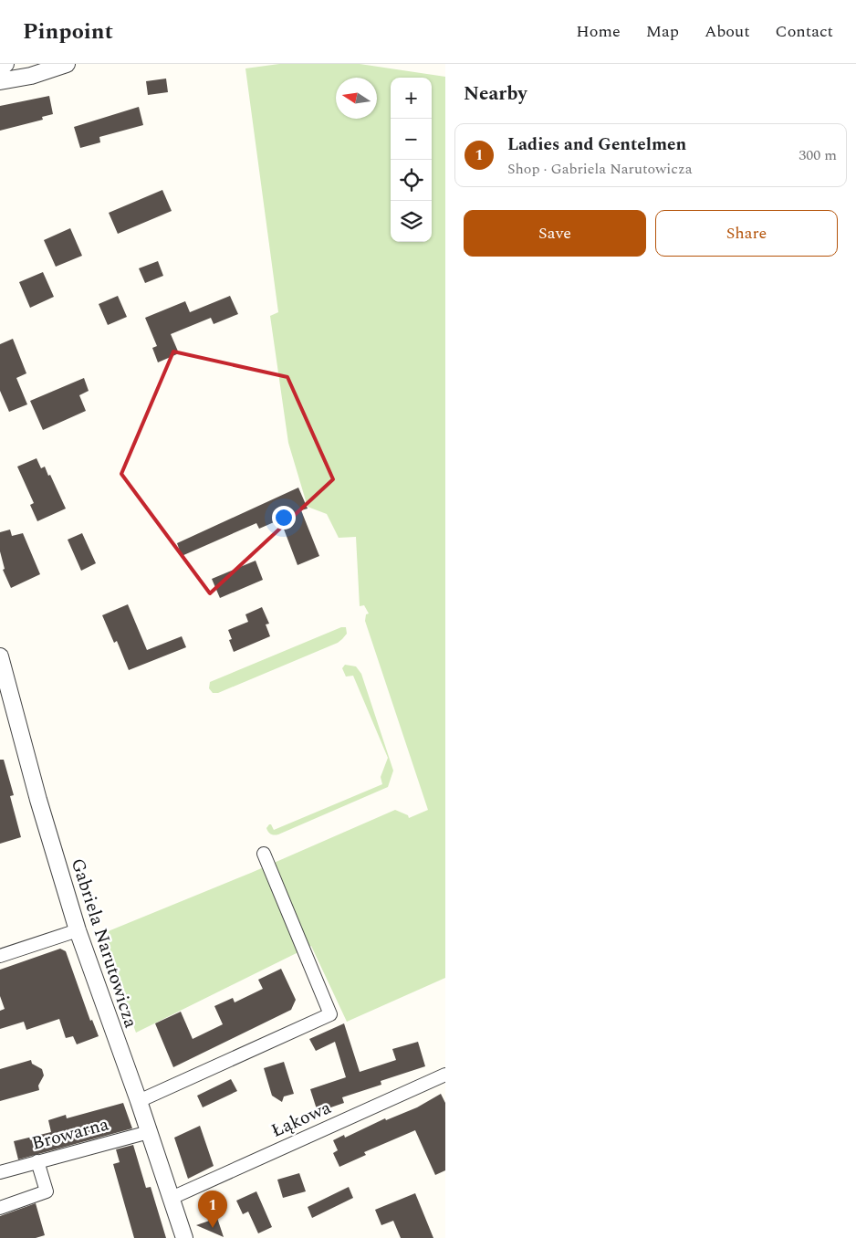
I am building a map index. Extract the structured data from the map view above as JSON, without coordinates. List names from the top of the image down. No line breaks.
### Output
{"streets":{"street":["Gabriela Narutowicza","Łąkowa","Browarna"]},"crossings":[["Gabriela Narutowicza","Łąkowa"],["Gabriela Narutowicza","Browarna"]],"north":"left","page":{"header":"Pinpoint","nav":["Home","Map","About","Contact"],"heading":"Nearby","map_buttons":["+","−"],"list":[{"mark":"1","name":"Ladies and Gentelmen","note":"Shop · Gabriela Narutowicza","value":"300 m"}],"buttons":["Save","Share"],"pins":"1"}}
